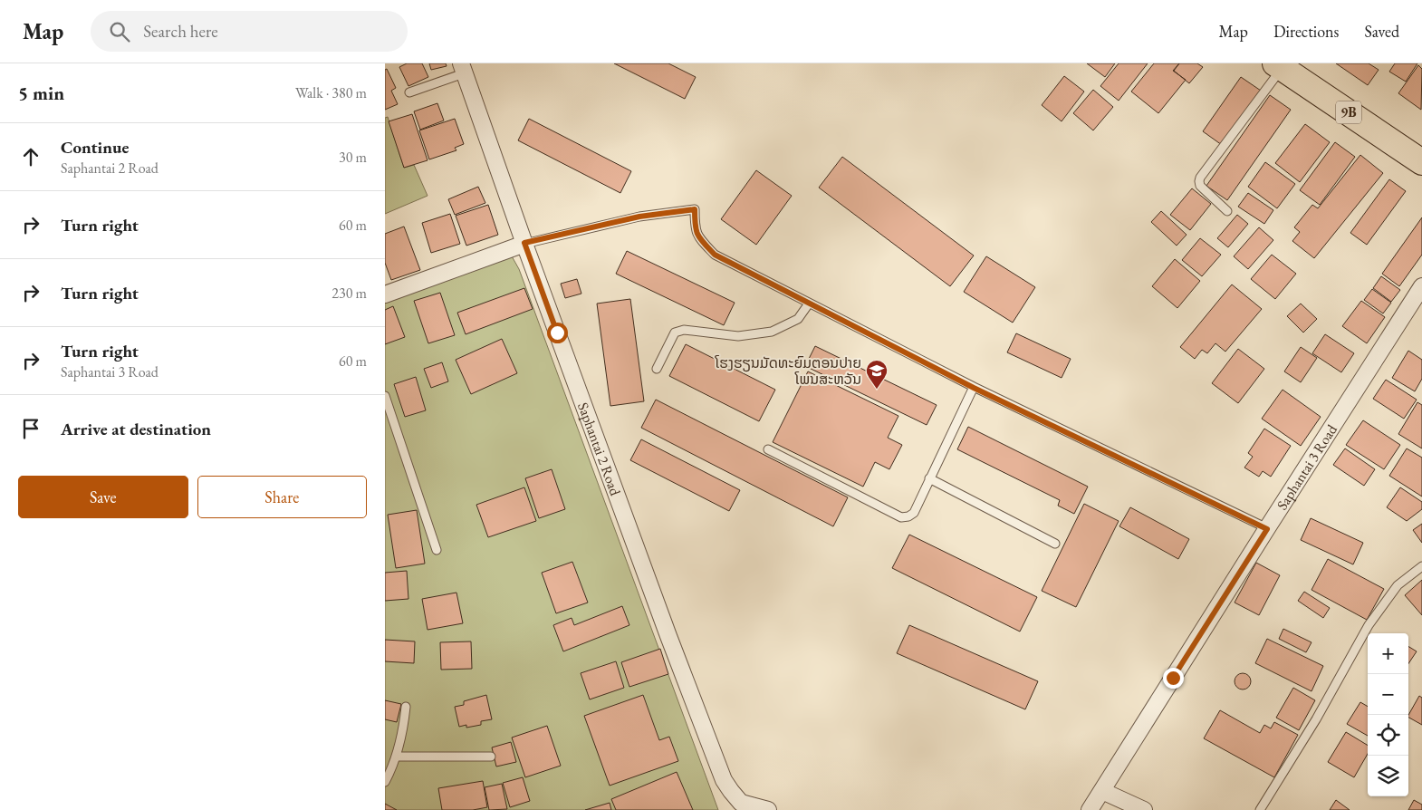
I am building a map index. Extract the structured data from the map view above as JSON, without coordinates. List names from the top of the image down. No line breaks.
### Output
{"streets":{"main road":["9B"],"street":["Saphantai 2 Road","Saphantai 3 Road"]},"places":{"school or university":["ໂຮງຮຽນມັດທະຍົມຕອນປາຍ ໂພນສະຫວັນ"]},"page":{"header":"Map","search":"Search here","nav":["Map","Directions","Saved"],"heading":["5 min","Walk · 380 m"],"list":[["Continue","Saphantai 2 Road","30 m"],["Turn right","60 m"],["Turn right","230 m"],["Turn right","Saphantai 3 Road","60 m"],"Arrive at destination"],"buttons":["Save","Share"],"map_buttons":["+","−"]}}
